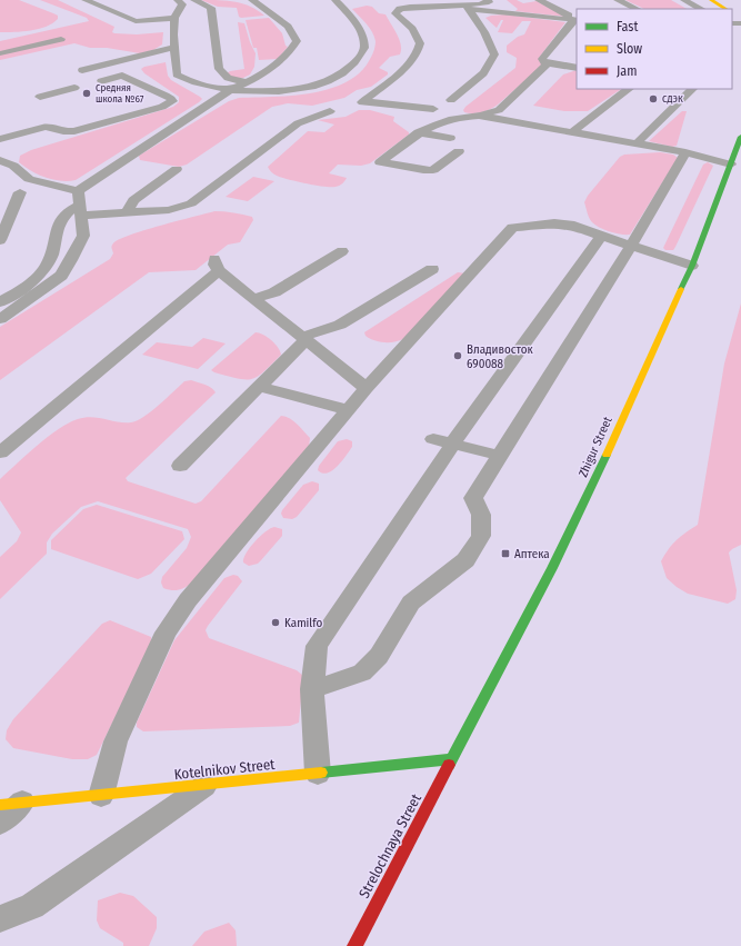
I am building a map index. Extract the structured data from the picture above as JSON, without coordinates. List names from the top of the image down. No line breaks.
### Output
{"streets":{"main road":["Zhigur Street","Kotelnikov Street","Strelochnaya Street"]},"crossings":[["Zhigur Street","Kotelnikov Street"],["Zhigur Street","Strelochnaya Street"],["Kotelnikov Street","Strelochnaya Street"]],"places":{"other":["Средняя школа №67","СДЭК","Владивосток 690088","Kamilfo"],"transit":["Аптека"]},"legend":["Fast","Slow","Jam"]}
